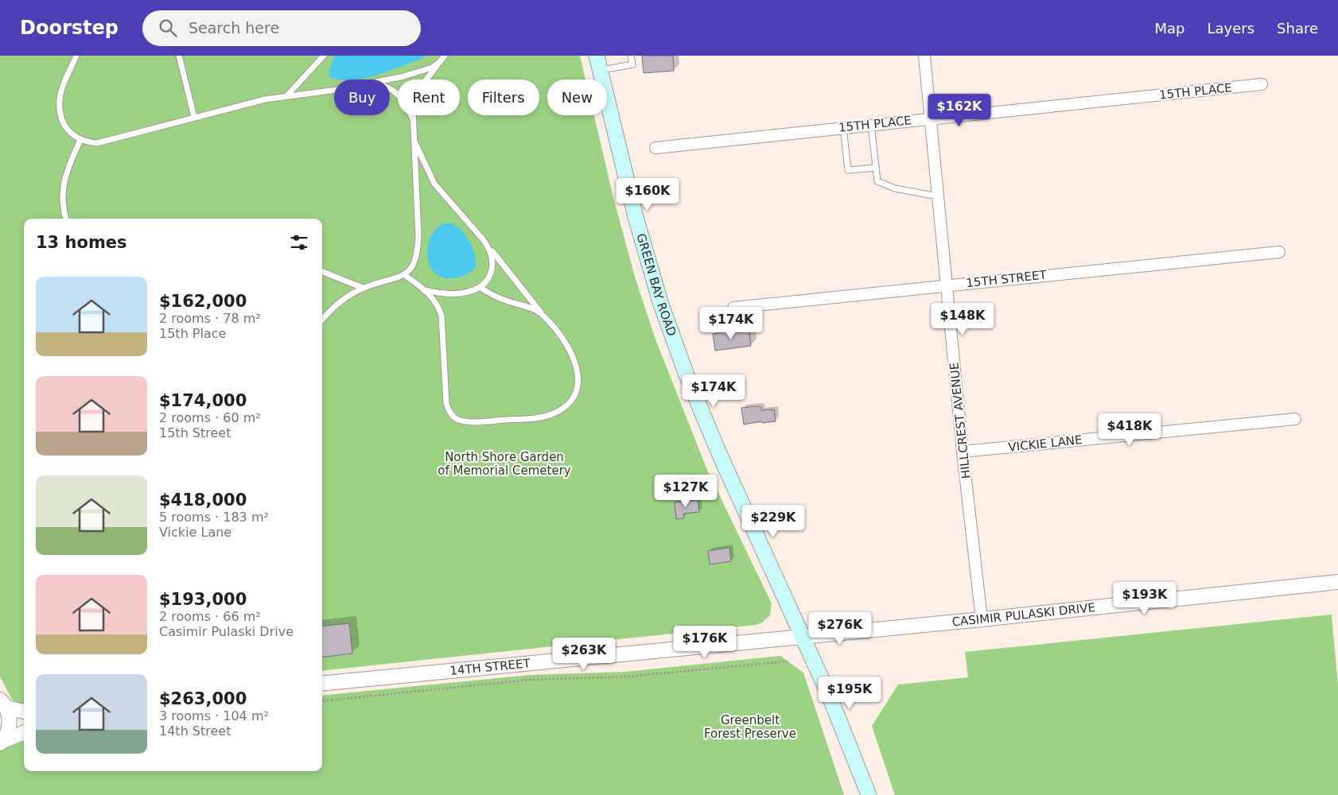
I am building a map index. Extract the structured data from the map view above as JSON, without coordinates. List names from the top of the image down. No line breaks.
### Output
{"streets":{"main road":["GREEN BAY ROAD"],"street":["15TH PLACE","15TH STREET","HILLCREST AVENUE","VICKIE LANE","CASIMIR PULASKI DRIVE","14TH STREET"]},"crossings":[["15TH PLACE","HILLCREST AVENUE"],["15TH STREET","HILLCREST AVENUE"],["GREEN BAY ROAD","CASIMIR PULASKI DRIVE"],["GREEN BAY ROAD","14TH STREET"],["HILLCREST AVENUE","VICKIE LANE"],["HILLCREST AVENUE","CASIMIR PULASKI DRIVE"],["CASIMIR PULASKI DRIVE","14TH STREET"]],"parks":["North Shore Garden of Memorial Cemetery","Greenbelt Forest Preserve"],"page":{"header":"Doorstep","search":"Search here","nav":["Map","Layers","Share"],"chip":["Buy","Rent","Filters","New"],"price":["$162K","$160K","$148K","$174K","$174K","$418K","$127K","$229K","$193K","$276K","$176K","$263K","$195K"],"heading":"13 homes","list":[{"name":"$162,000","note":"2 rooms · 78 m² · 15th Place"},{"name":"$174,000","note":"2 rooms · 60 m² · 15th Street"},{"name":"$418,000","note":"5 rooms · 183 m² · Vickie Lane"},{"name":"$193,000","note":"2 rooms · 66 m² · Casimir Pulaski Drive"},{"name":"$263,000","note":"3 rooms · 104 m² · 14th Street"}]}}
